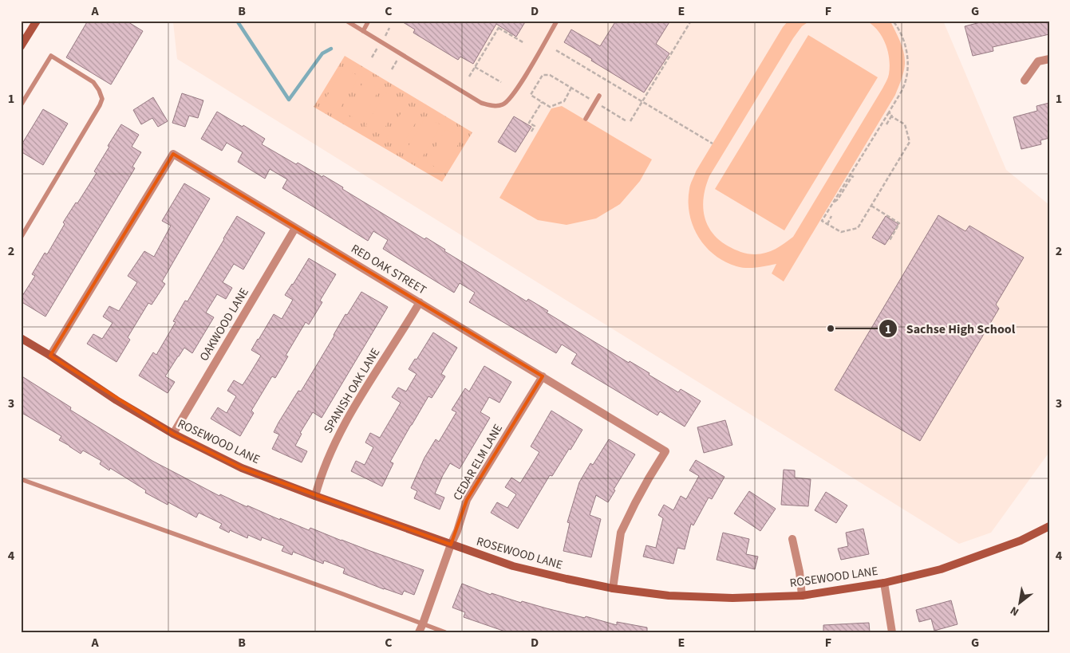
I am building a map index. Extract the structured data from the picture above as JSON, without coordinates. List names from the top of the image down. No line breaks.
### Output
{"streets":{"street":["RED OAK STREET","OAKWOOD LANE","SPANISH OAK LANE","ROSEWOOD LANE","CEDAR ELM LANE"]},"crossings":[["RED OAK STREET","OAKWOOD LANE"],["RED OAK STREET","SPANISH OAK LANE"],["RED OAK STREET","ROSEWOOD LANE"],["RED OAK STREET","CEDAR ELM LANE"],["OAKWOOD LANE","ROSEWOOD LANE"],["SPANISH OAK LANE","ROSEWOOD LANE"],["ROSEWOOD LANE","CEDAR ELM LANE"]],"places":["Sachse High School"],"north":"bottom left","grid":{"columns":["A","B","C","D","E","F","G"],"rows":["1","2","3","4"]}}
